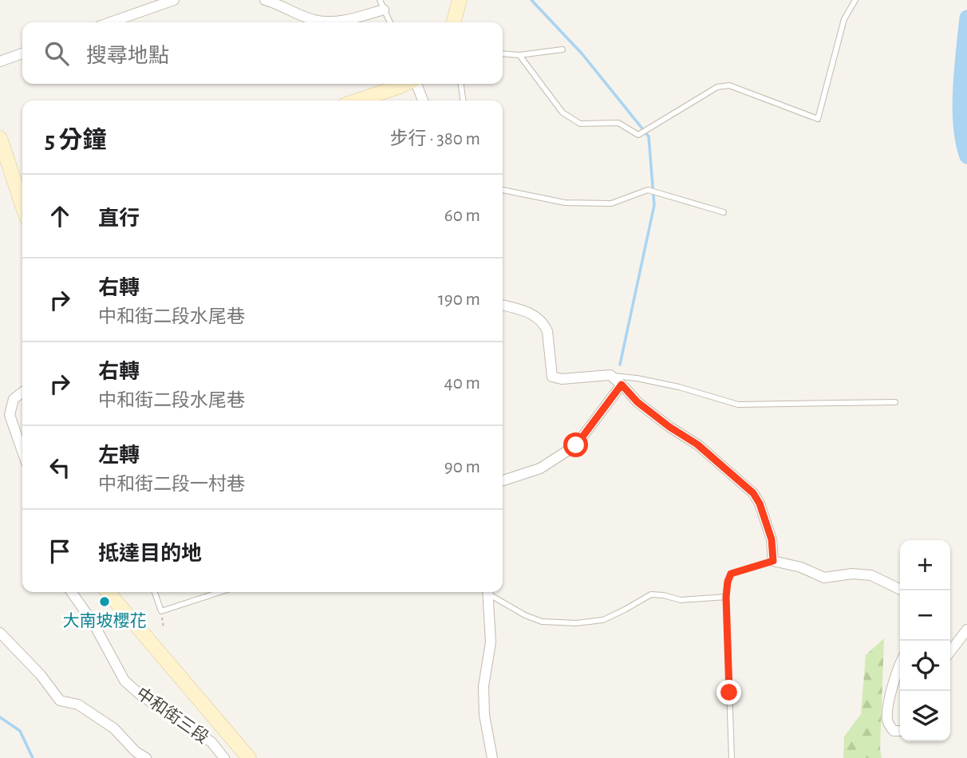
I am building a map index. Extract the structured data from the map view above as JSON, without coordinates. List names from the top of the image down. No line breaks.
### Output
{"streets":{"main road":["中和街三段"]},"places":["大南坡櫻花"],"page":{"search":"搜尋地點","heading":["5 分鐘","步行 · 380 m"],"list":[["直行","60 m"],["右轉","中和街二段水尾巷","190 m"],["右轉","中和街二段水尾巷","40 m"],["左轉","中和街二段一村巷","90 m"],"抵達目的地"],"map_buttons":["+","−"]}}
